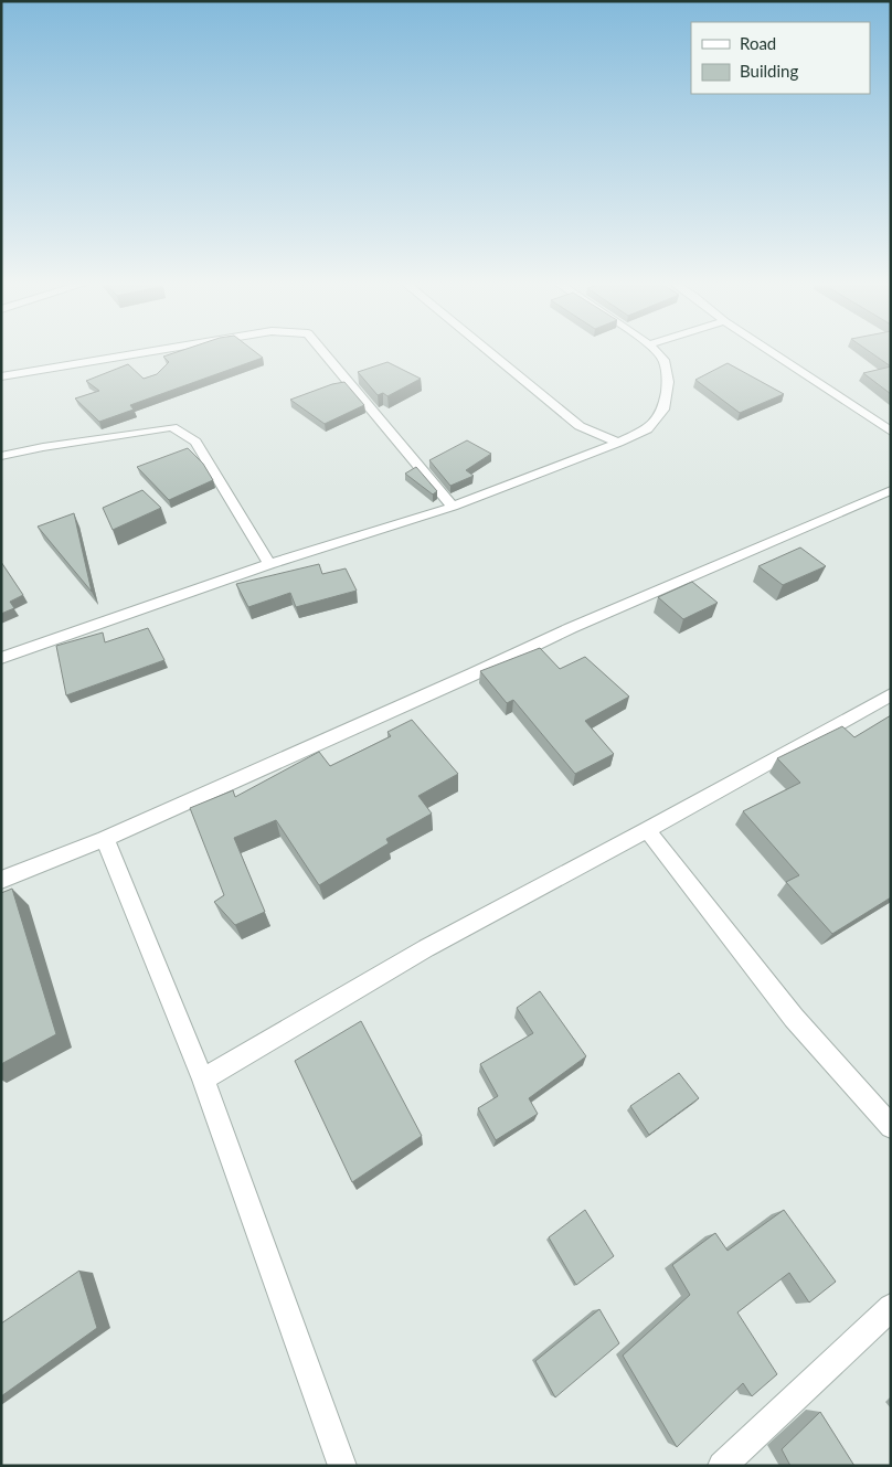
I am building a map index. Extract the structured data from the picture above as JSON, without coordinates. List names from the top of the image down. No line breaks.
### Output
{"legend":["Road","Building"]}
